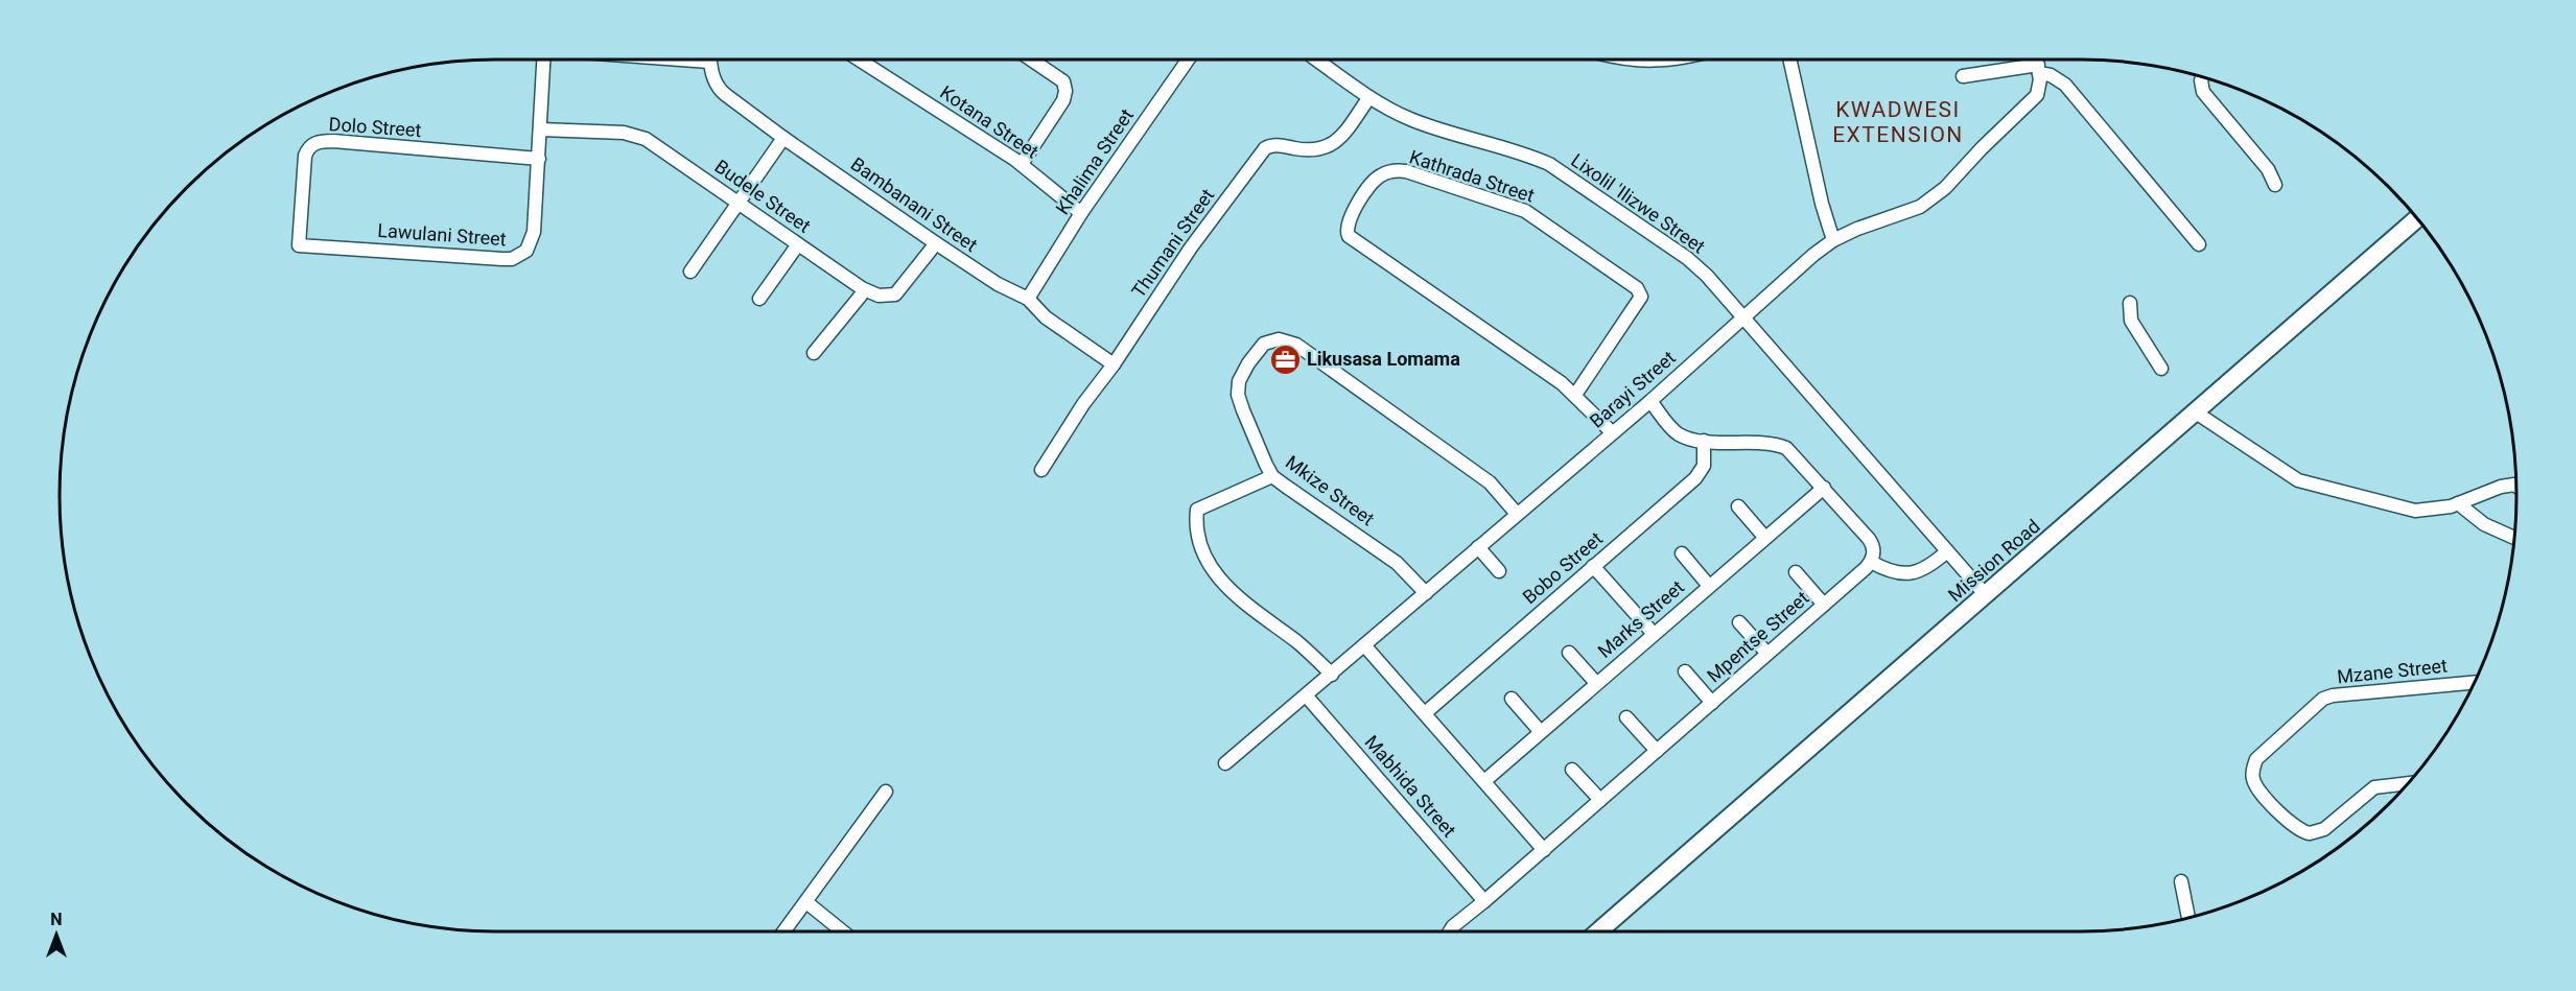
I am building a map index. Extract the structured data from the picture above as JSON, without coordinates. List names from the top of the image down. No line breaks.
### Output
{"streets":{"street":["Kotana Street","Dolo Street","Khalima Street","Kathrada Street","Budele Street","Lixolil 'Ilizwe Street","Bambanani Street","Lawulani Street","Thumani Street","Barayi Street","Mkize Street","Mission Road","Bobo Street","Marks Street","Mpentse Street","Mzane Street","Mabhida Street"]},"crossings":[["Kotana Street","Khalima Street"],["Dolo Street","Lawulani Street"],["Khalima Street","Bambanani Street"],["Kathrada Street","Barayi Street"],["Budele Street","Bambanani Street"],["Budele Street","Lawulani Street"],["Lixolil 'Ilizwe Street","Thumani Street"],["Lixolil 'Ilizwe Street","Barayi Street"],["Lixolil 'Ilizwe Street","Mission Road"],["Bambanani Street","Thumani Street"],["Barayi Street","Mkize Street"],["Barayi Street","Mabhida Street"],["Mpentse Street","Mabhida Street"]],"districts":["KWADWESI EXTENSION"],"places":{"office":["Likusasa Lomama"]},"north":"top"}
